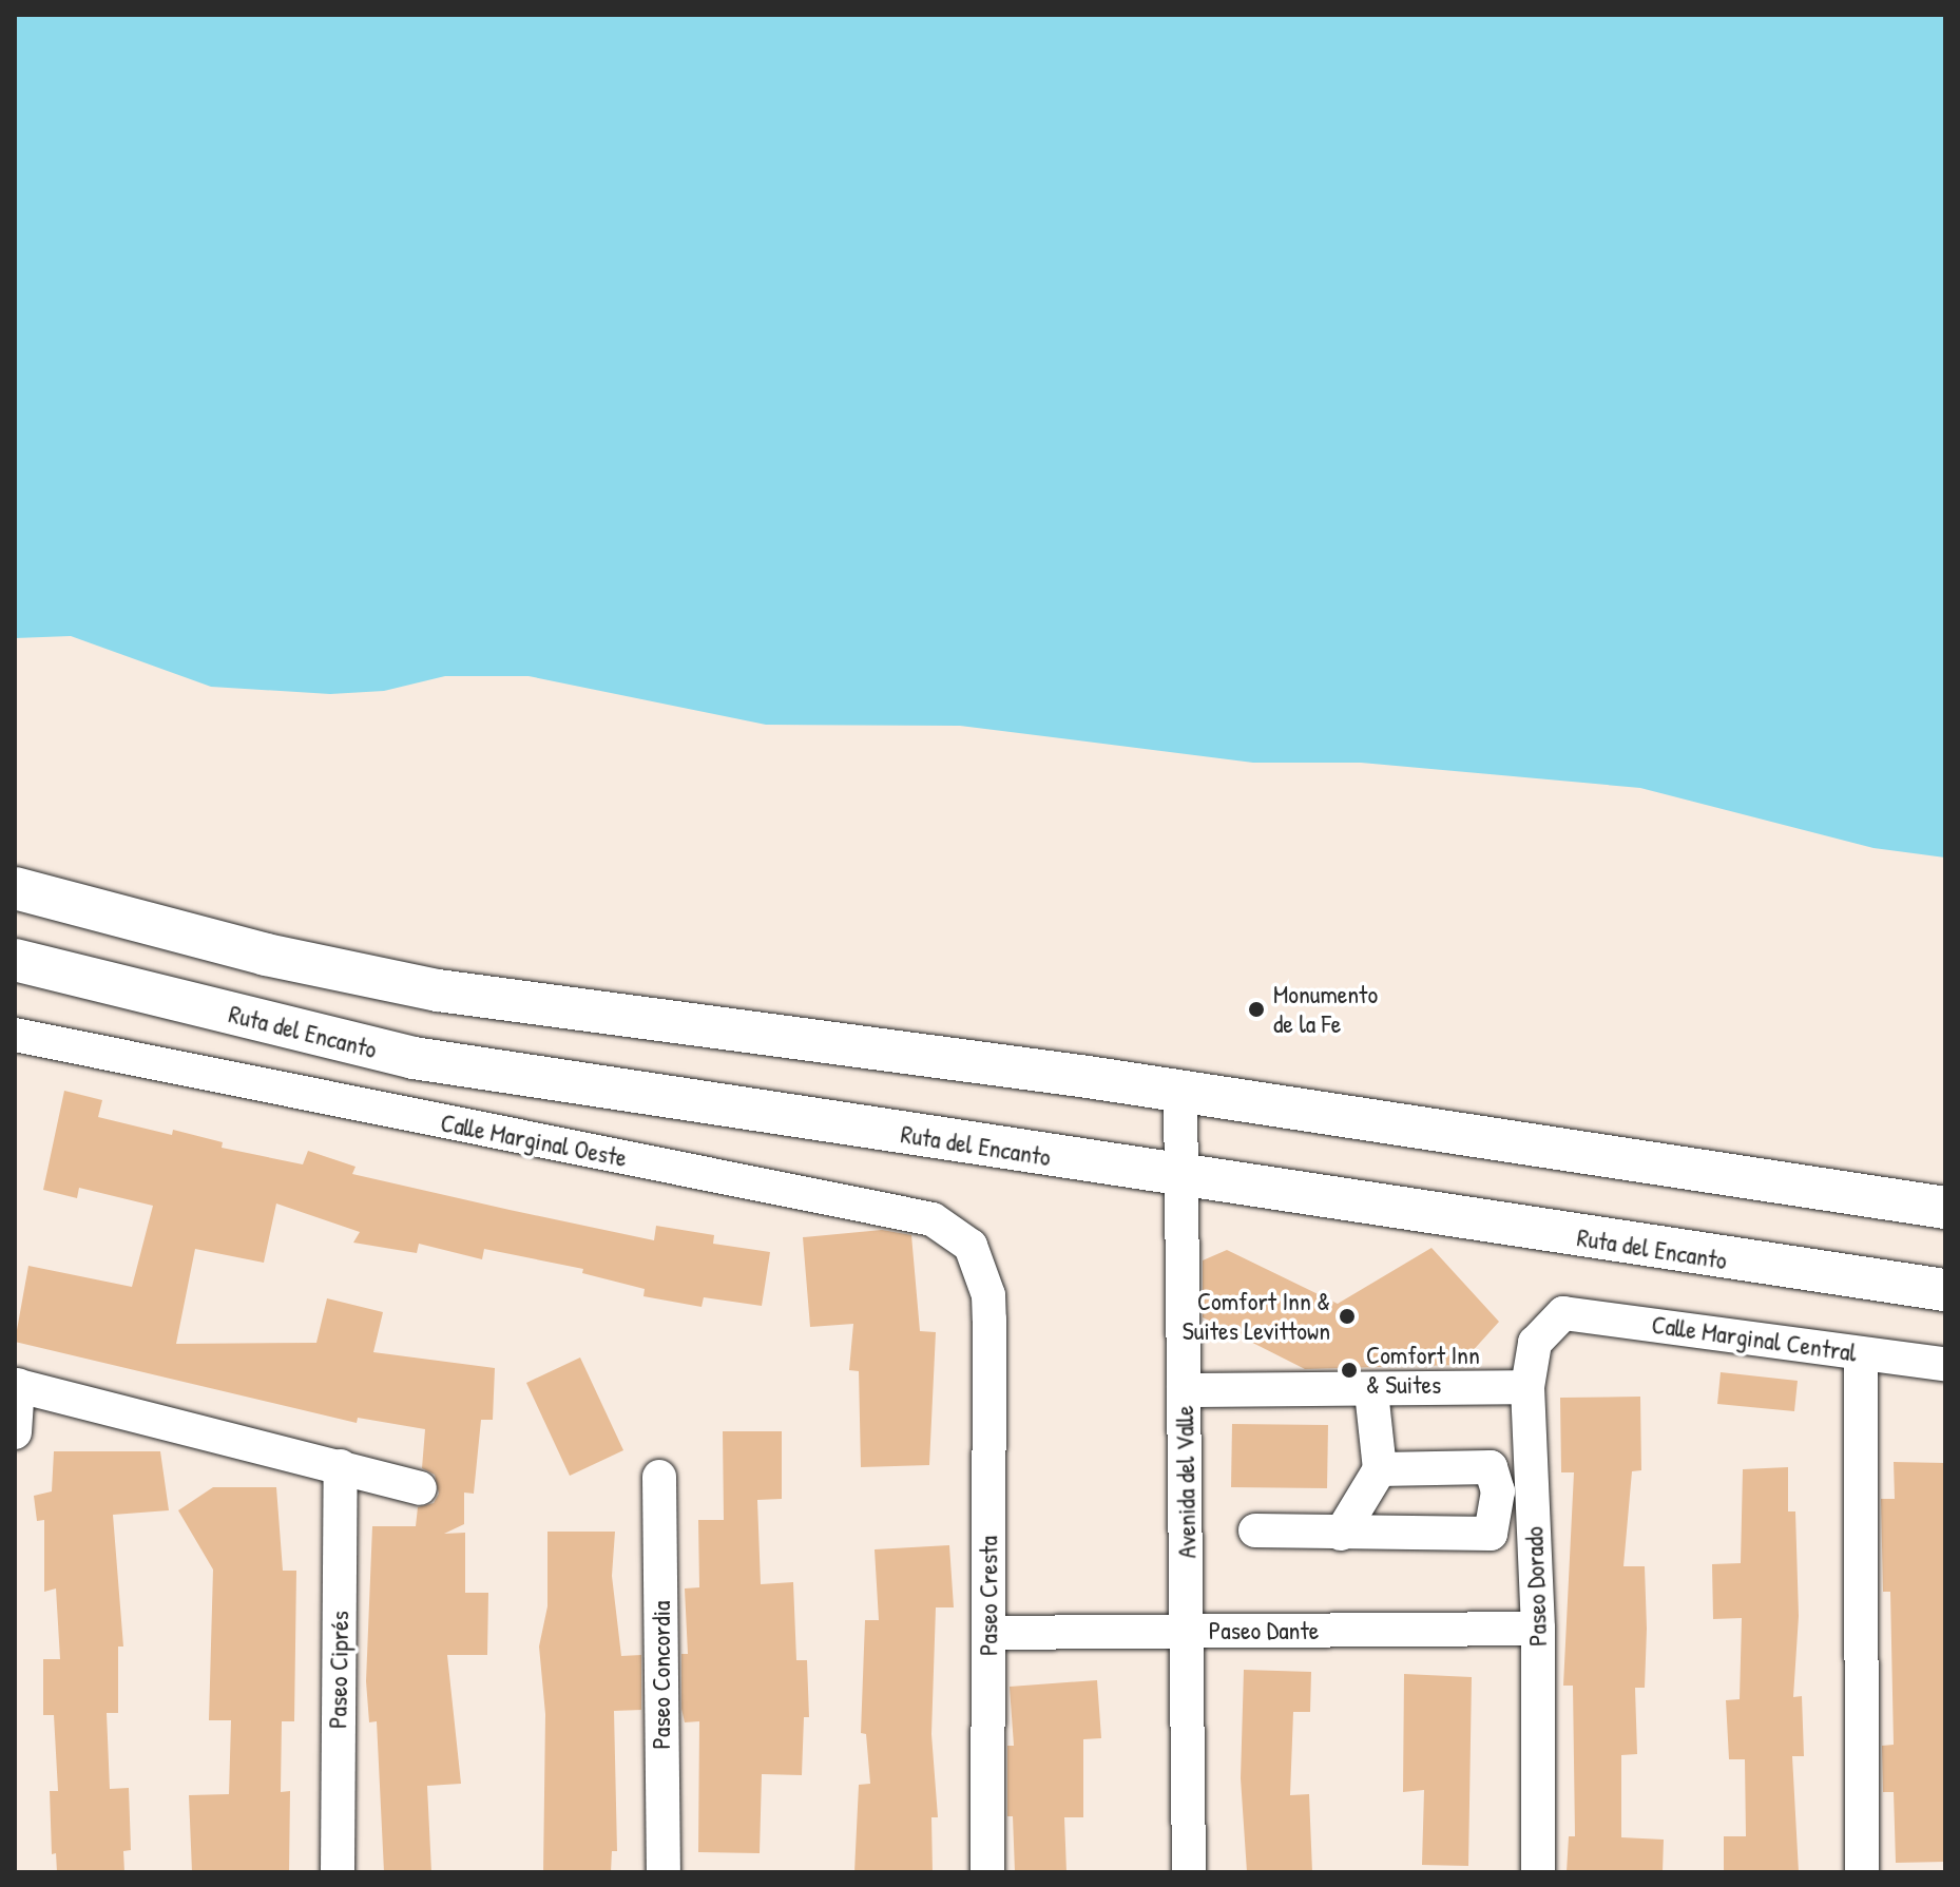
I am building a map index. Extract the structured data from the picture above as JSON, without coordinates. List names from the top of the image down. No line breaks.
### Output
{"streets":{"main road":["Ruta del Encanto"],"street":["Calle Marginal Oeste","Calle Marginal Central","Avenida del Valle","Paseo Dorado","Paseo Cresta","Paseo Dante","Paseo Ciprés","Paseo Concordia"]},"crossings":[["Ruta del Encanto","Avenida del Valle"],["Calle Marginal Oeste","Paseo Cresta"],["Calle Marginal Central","Paseo Dorado"],["Avenida del Valle","Paseo Dante"],["Paseo Dorado","Paseo Dante"],["Paseo Cresta","Paseo Dante"]],"places":["Monumento de la Fe","Comfort Inn & Suites Levittown","Comfort Inn & Suites"]}
